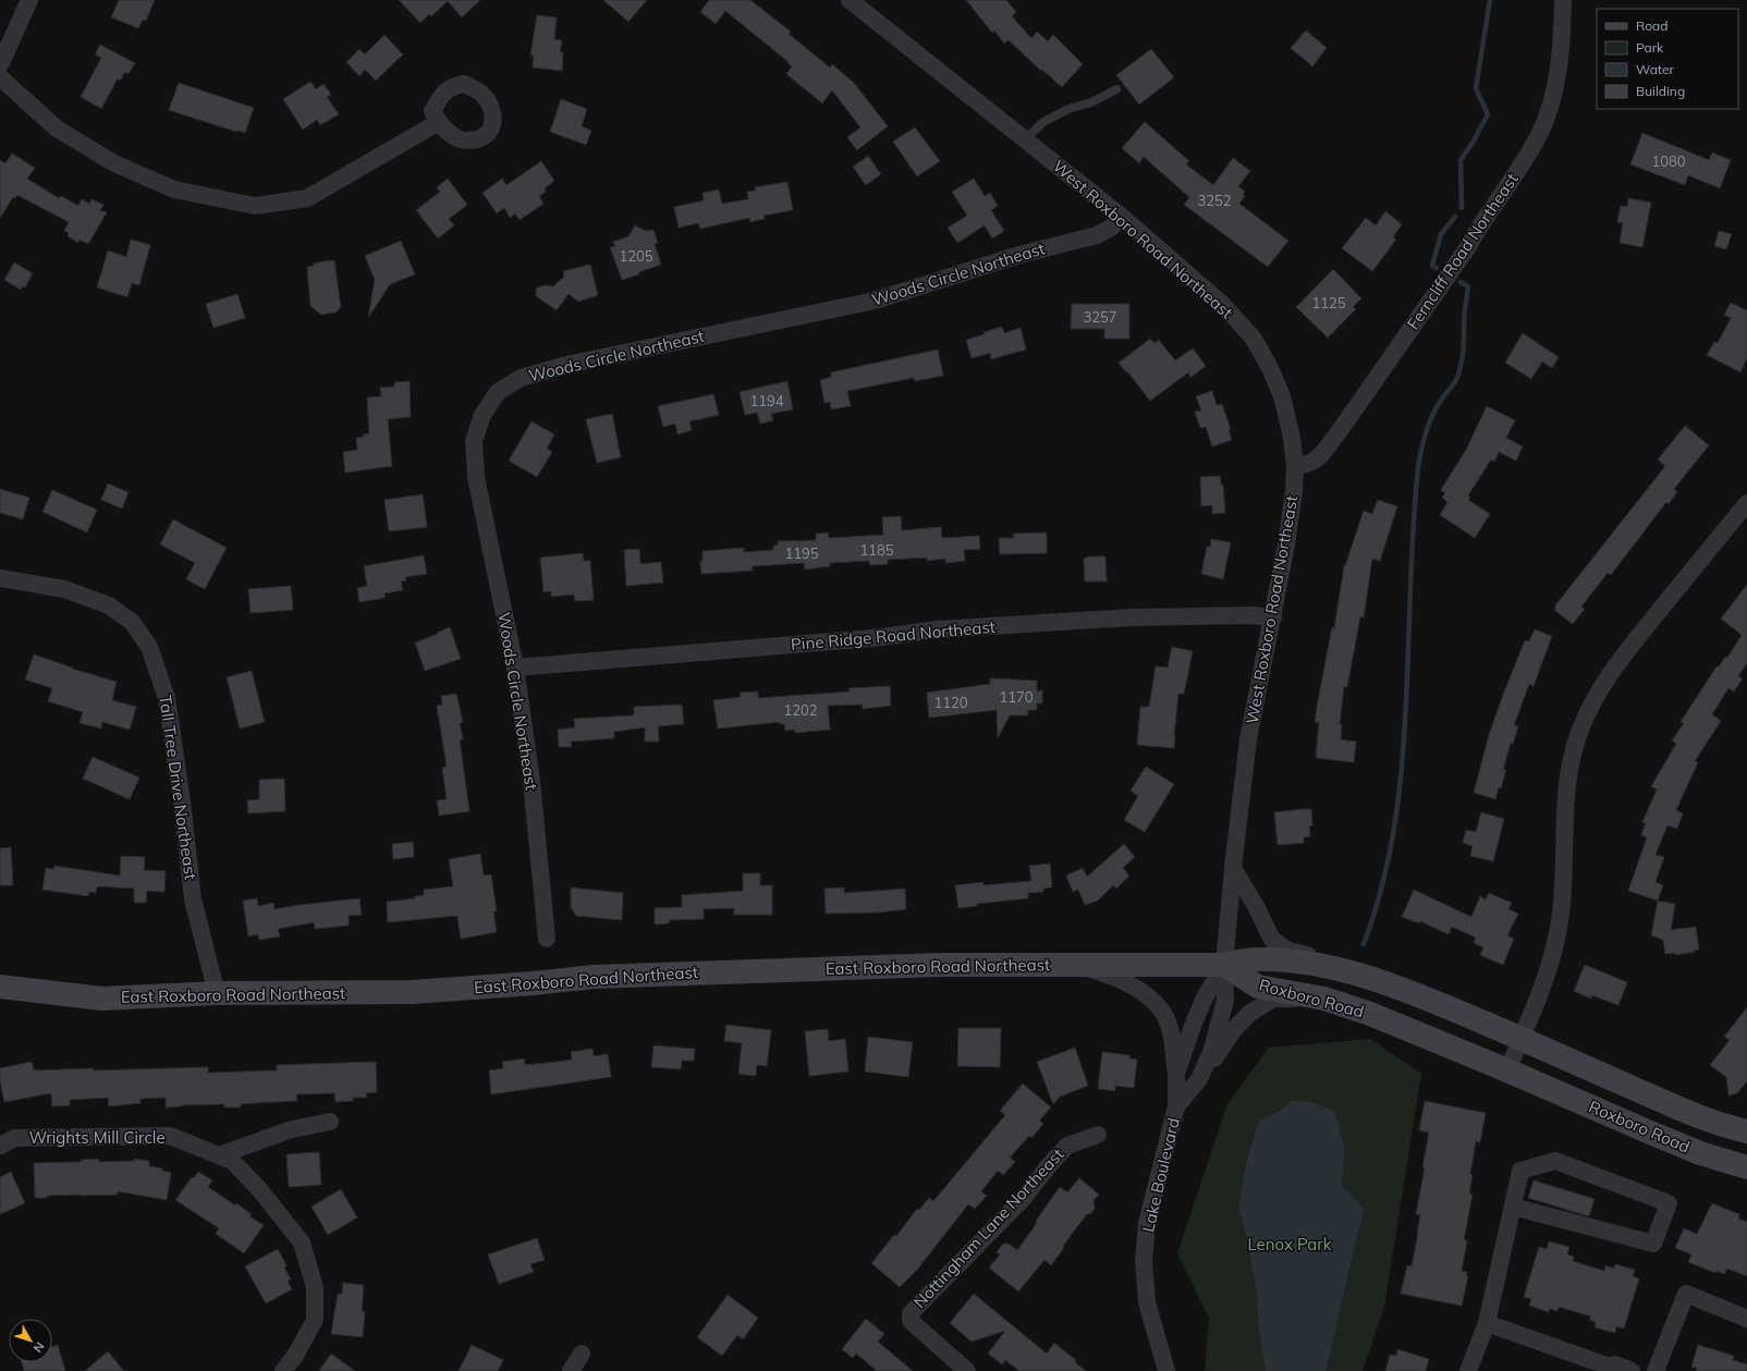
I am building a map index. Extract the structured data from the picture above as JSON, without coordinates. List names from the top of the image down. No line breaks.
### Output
{"streets":{"main road":["East Roxboro Road Northeast","Roxboro Road"],"street":["West Roxboro Road Northeast","Ferncliff Road Northeast","Woods Circle Northeast","Pine Ridge Road Northeast","Tall Tree Drive Northeast","Wrights Mill Circle","Lake Boulevard","Nottingham Lane Northeast"]},"crossings":[["West Roxboro Road Northeast","Ferncliff Road Northeast"],["West Roxboro Road Northeast","Woods Circle Northeast"],["West Roxboro Road Northeast","Pine Ridge Road Northeast"],["West Roxboro Road Northeast","East Roxboro Road Northeast"],["West Roxboro Road Northeast","Roxboro Road"],["West Roxboro Road Northeast","Lake Boulevard"],["Woods Circle Northeast","Pine Ridge Road Northeast"],["Tall Tree Drive Northeast","East Roxboro Road Northeast"],["East Roxboro Road Northeast","Roxboro Road"],["East Roxboro Road Northeast","Lake Boulevard"],["Roxboro Road","Lake Boulevard"]],"parks":["Lenox Park"],"house_numbers":["1080","3252","1205","1125","3257","1194","1185","1195","1170","1120","1202"],"legend":["Road","Park","Water","Building"],"north":"bottom right"}
